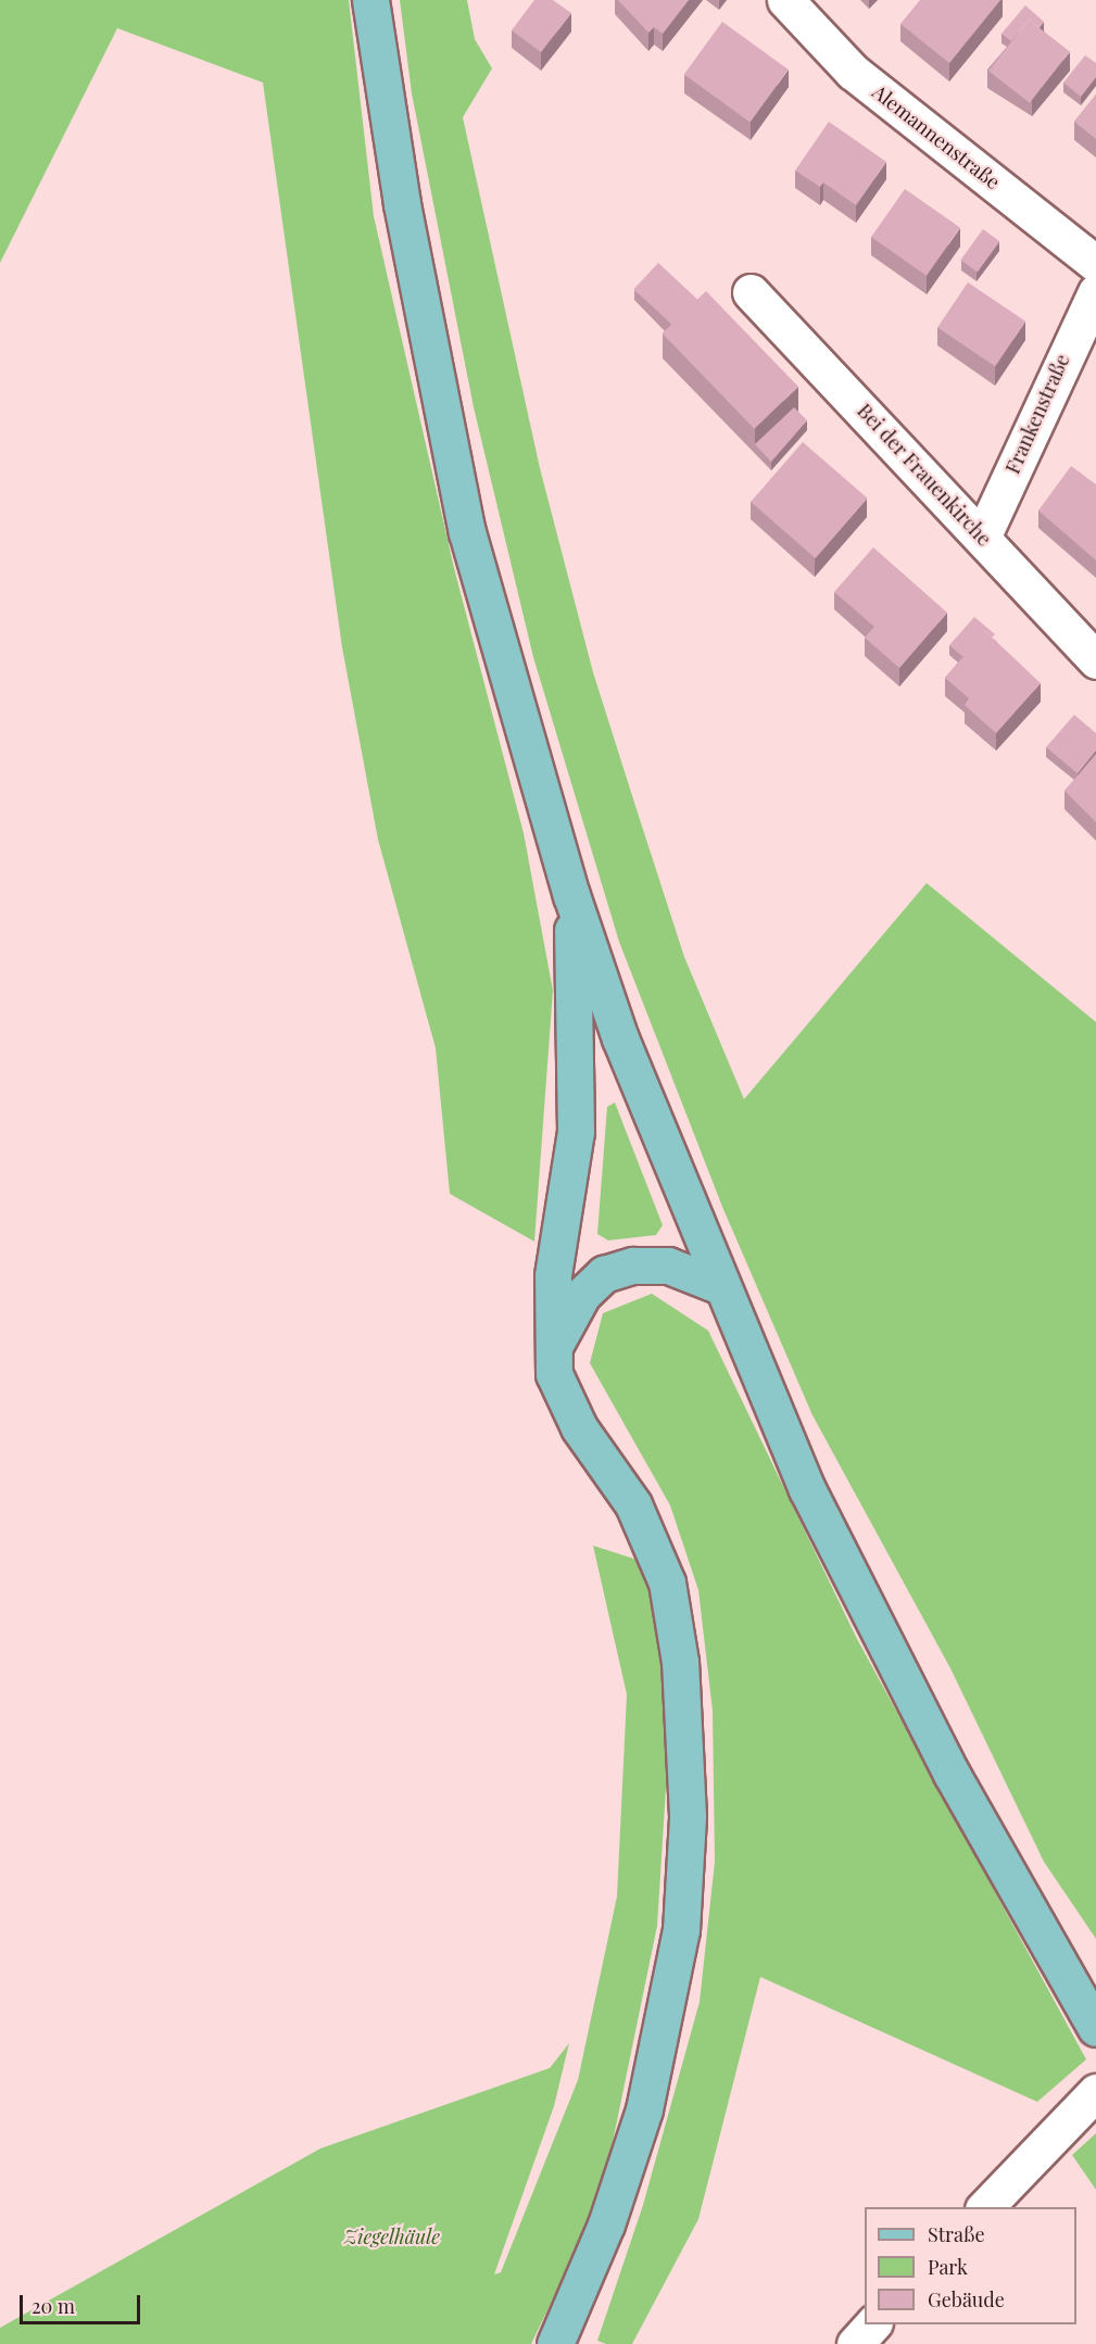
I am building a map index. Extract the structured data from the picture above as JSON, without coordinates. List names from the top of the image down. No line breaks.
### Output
{"streets":{"street":["Alemannenstraße","Frankenstraße","Bei der Frauenkirche"]},"crossings":[["Frankenstraße","Bei der Frauenkirche"]],"parks":["Ziegelhäule"],"legend":["Straße","Park","Gebäude"],"scale_bar":"20 m"}
